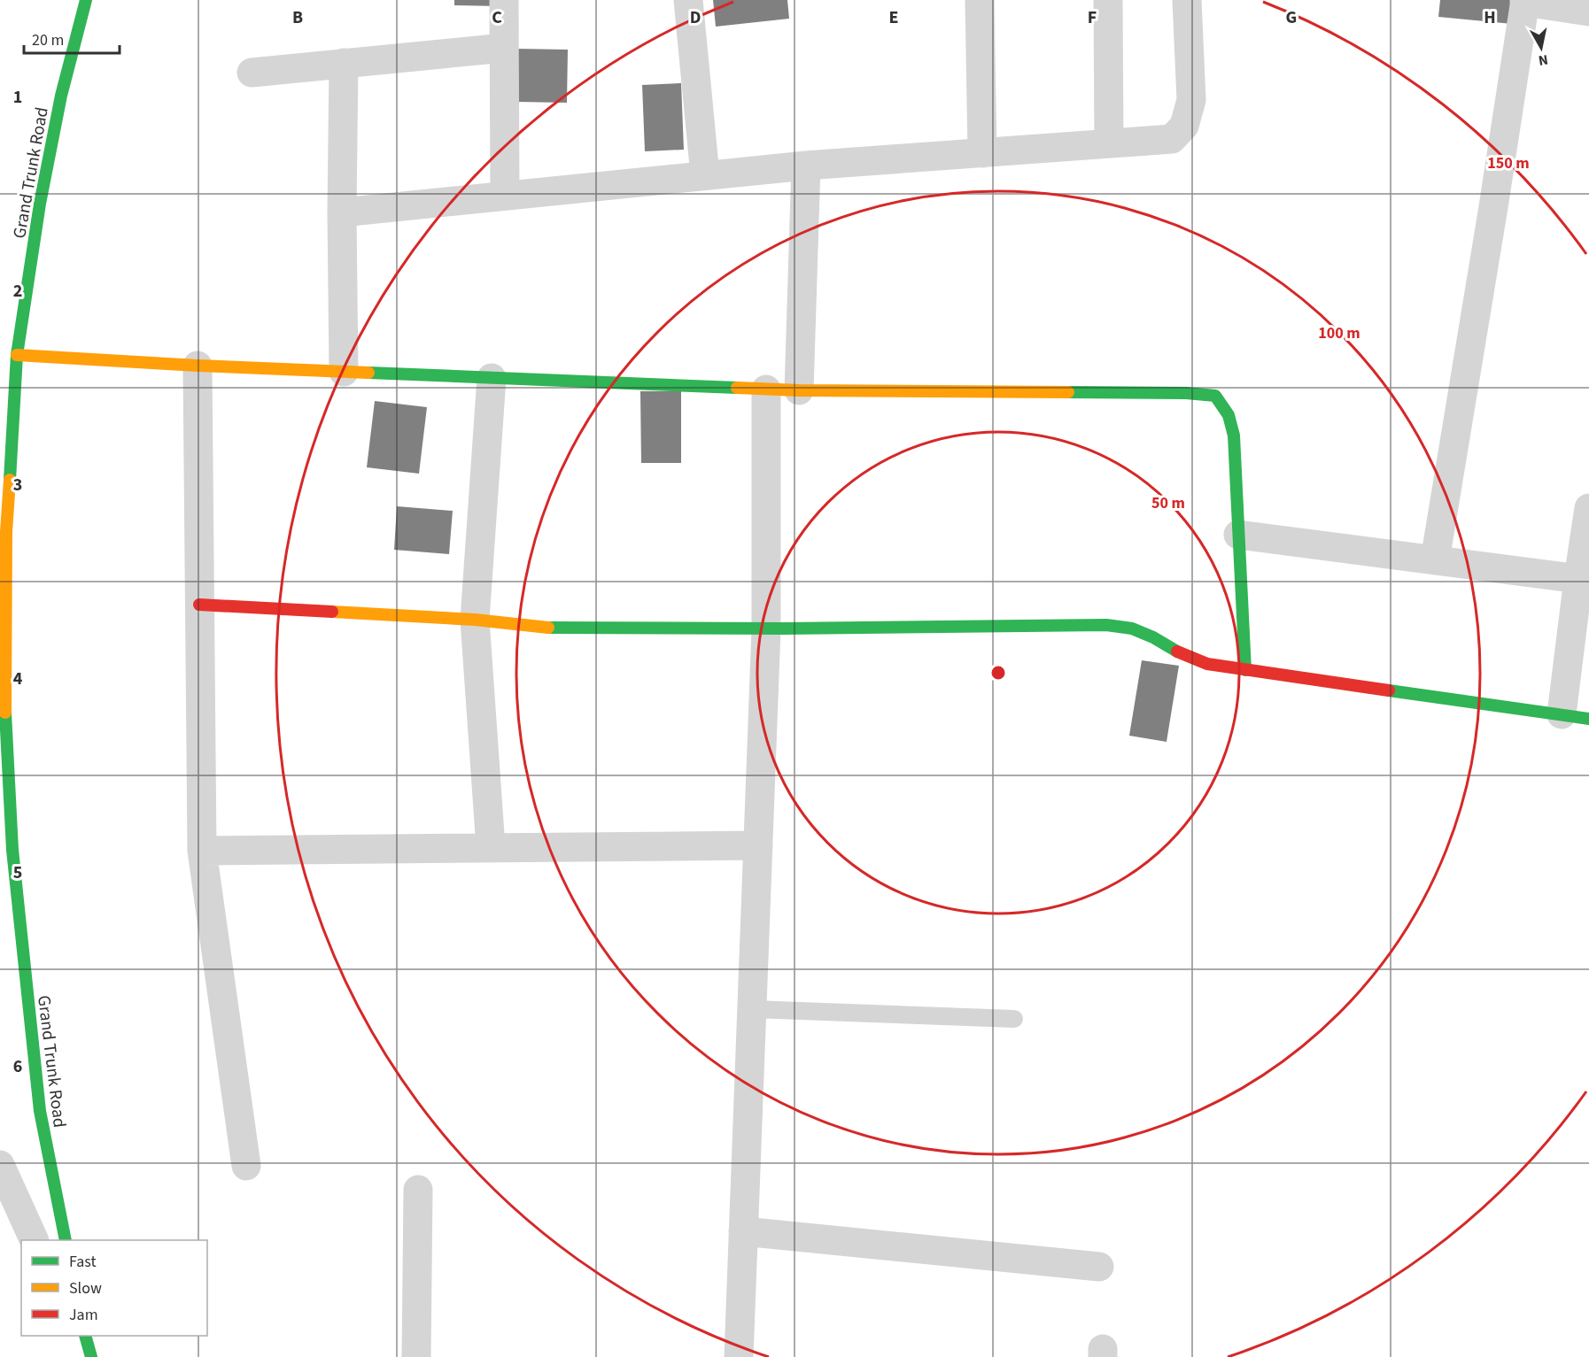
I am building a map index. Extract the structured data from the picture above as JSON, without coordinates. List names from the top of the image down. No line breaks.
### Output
{"streets":{"street":["Grand Trunk Road"]},"legend":["Fast","Slow","Jam"],"scale_bar":"20 m","north":"bottom","grid":{"columns":["B","C","D","E","F","G","H"],"rows":["1","2","3","4","5","6"]},"rings":["150 m","100 m","50 m"]}
